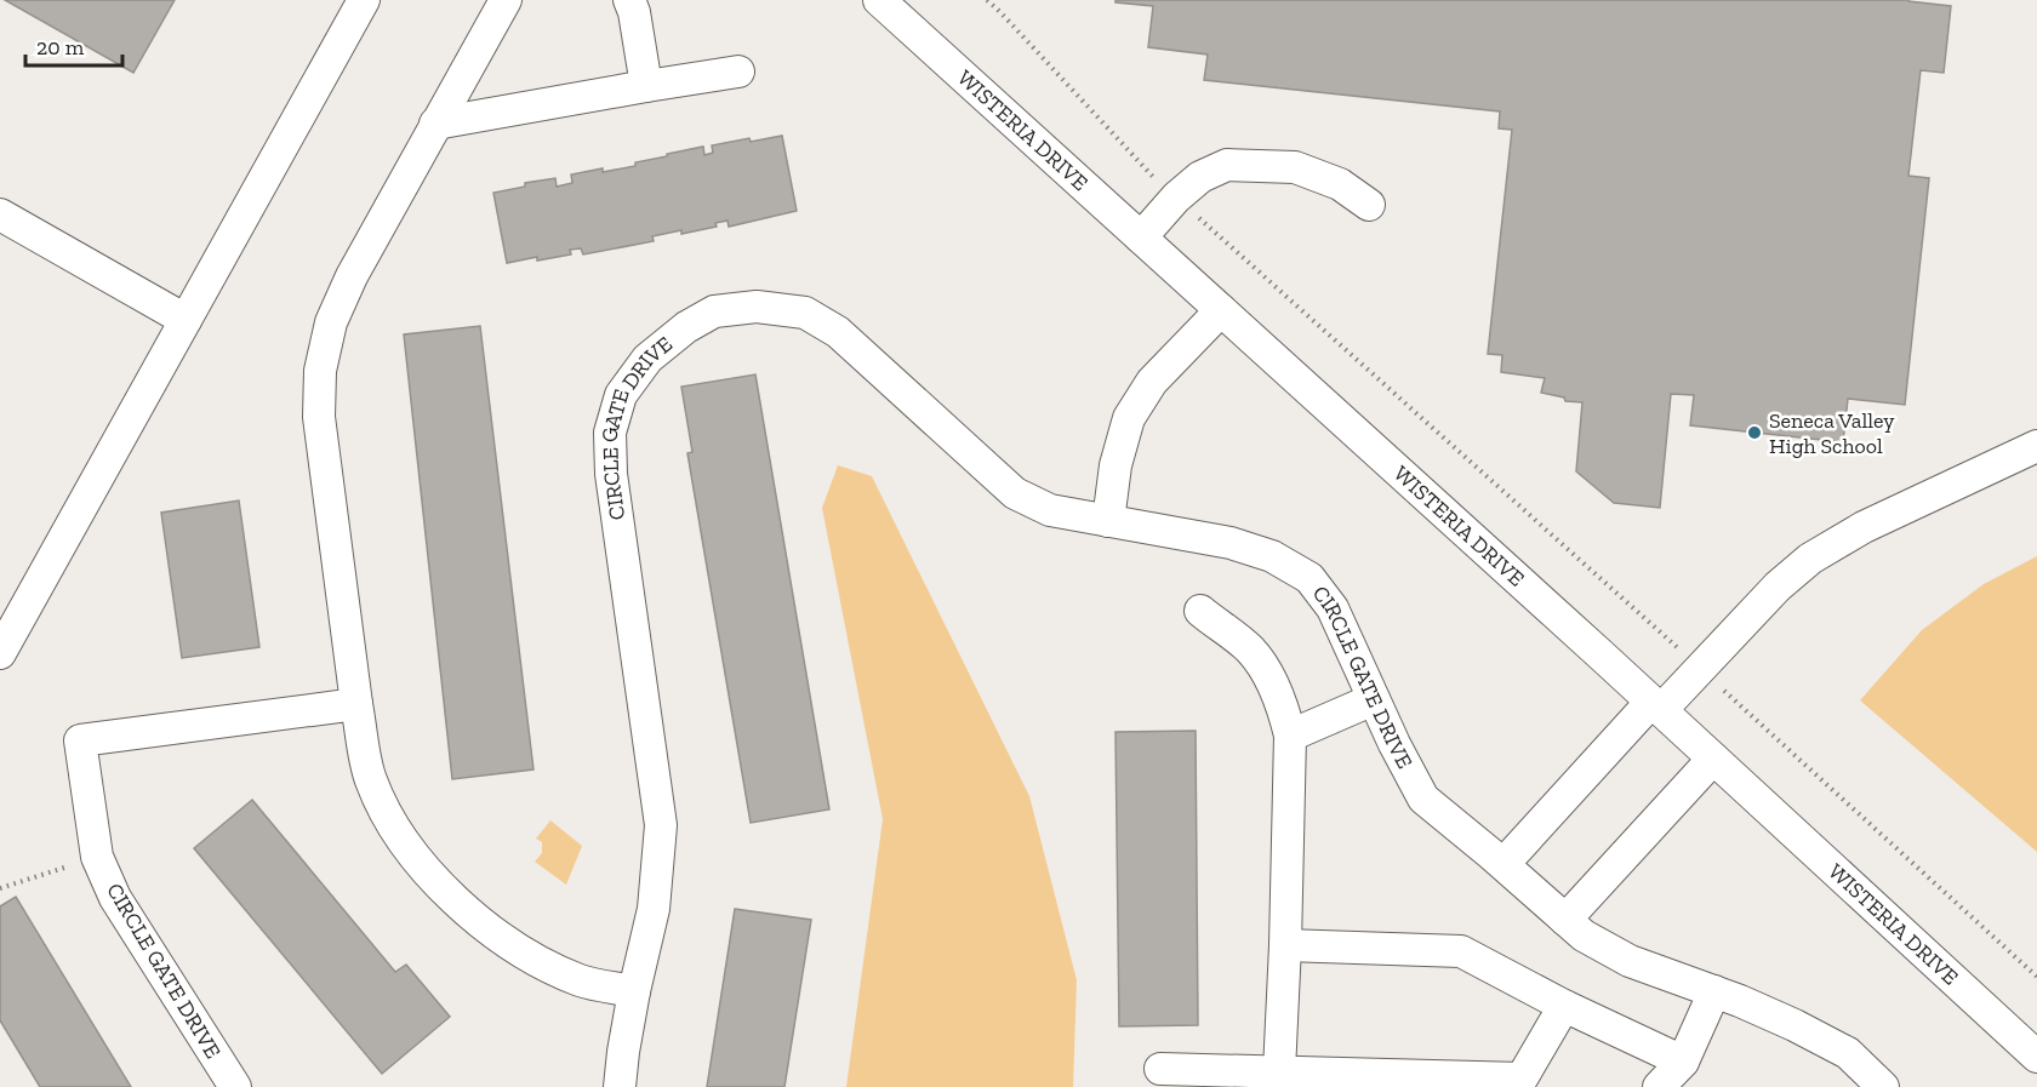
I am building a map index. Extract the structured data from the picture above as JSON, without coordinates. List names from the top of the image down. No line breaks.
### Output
{"streets":{"street":["WISTERIA DRIVE","CIRCLE GATE DRIVE"]},"places":["Seneca Valley High School"],"scale_bar":"20 m"}
